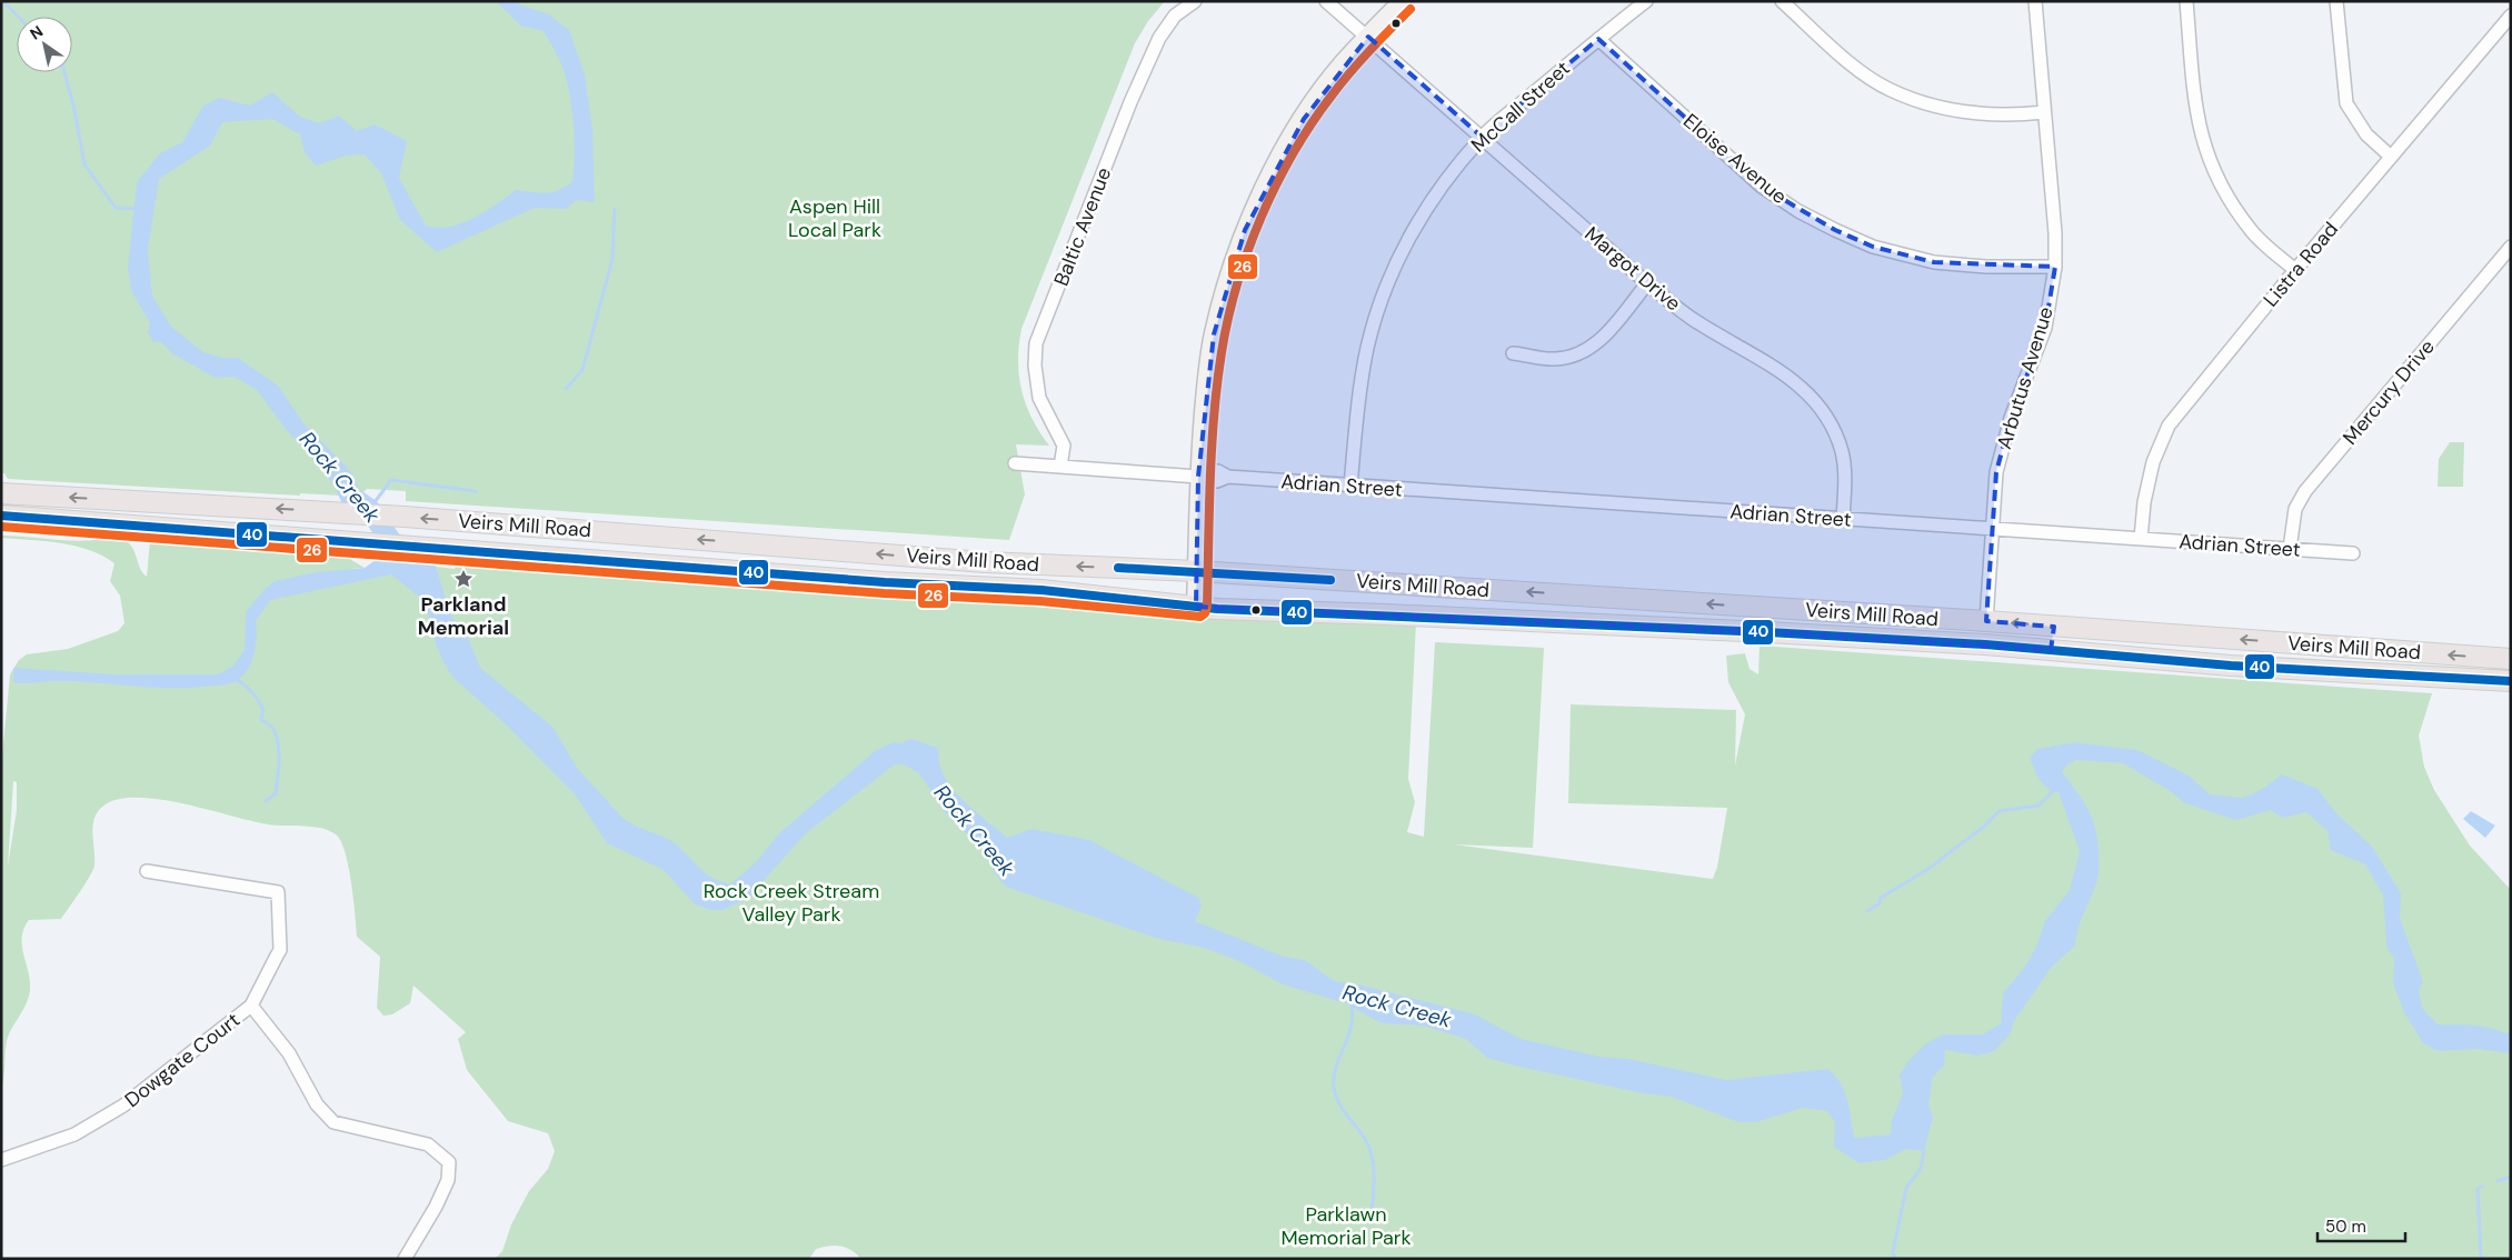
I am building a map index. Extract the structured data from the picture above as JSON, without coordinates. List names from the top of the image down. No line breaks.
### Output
{"streets":{"main road":["Veirs Mill Road"],"street":["McCall Street","Eloise Avenue","Baltic Avenue","Listra Road","Margot Drive","Arbutus Avenue","Mercury Drive","Adrian Street","Dowgate Court"]},"crossings":[["McCall Street","Eloise Avenue"],["McCall Street","Margot Drive"],["McCall Street","Adrian Street"],["Eloise Avenue","Arbutus Avenue"],["Baltic Avenue","Adrian Street"],["Listra Road","Adrian Street"],["Margot Drive","Adrian Street"],["Arbutus Avenue","Adrian Street"],["Arbutus Avenue","Veirs Mill Road"],["Mercury Drive","Adrian Street"]],"water":["Rock Creek"],"parks":["Aspen Hill Local Park","Rock Creek Stream Valley Park","Parklawn Memorial Park"],"places":{"place":["Parkland Memorial"]},"lines":["transit line 26","transit line 40"],"scale_bar":"50 m","north":"top left"}
